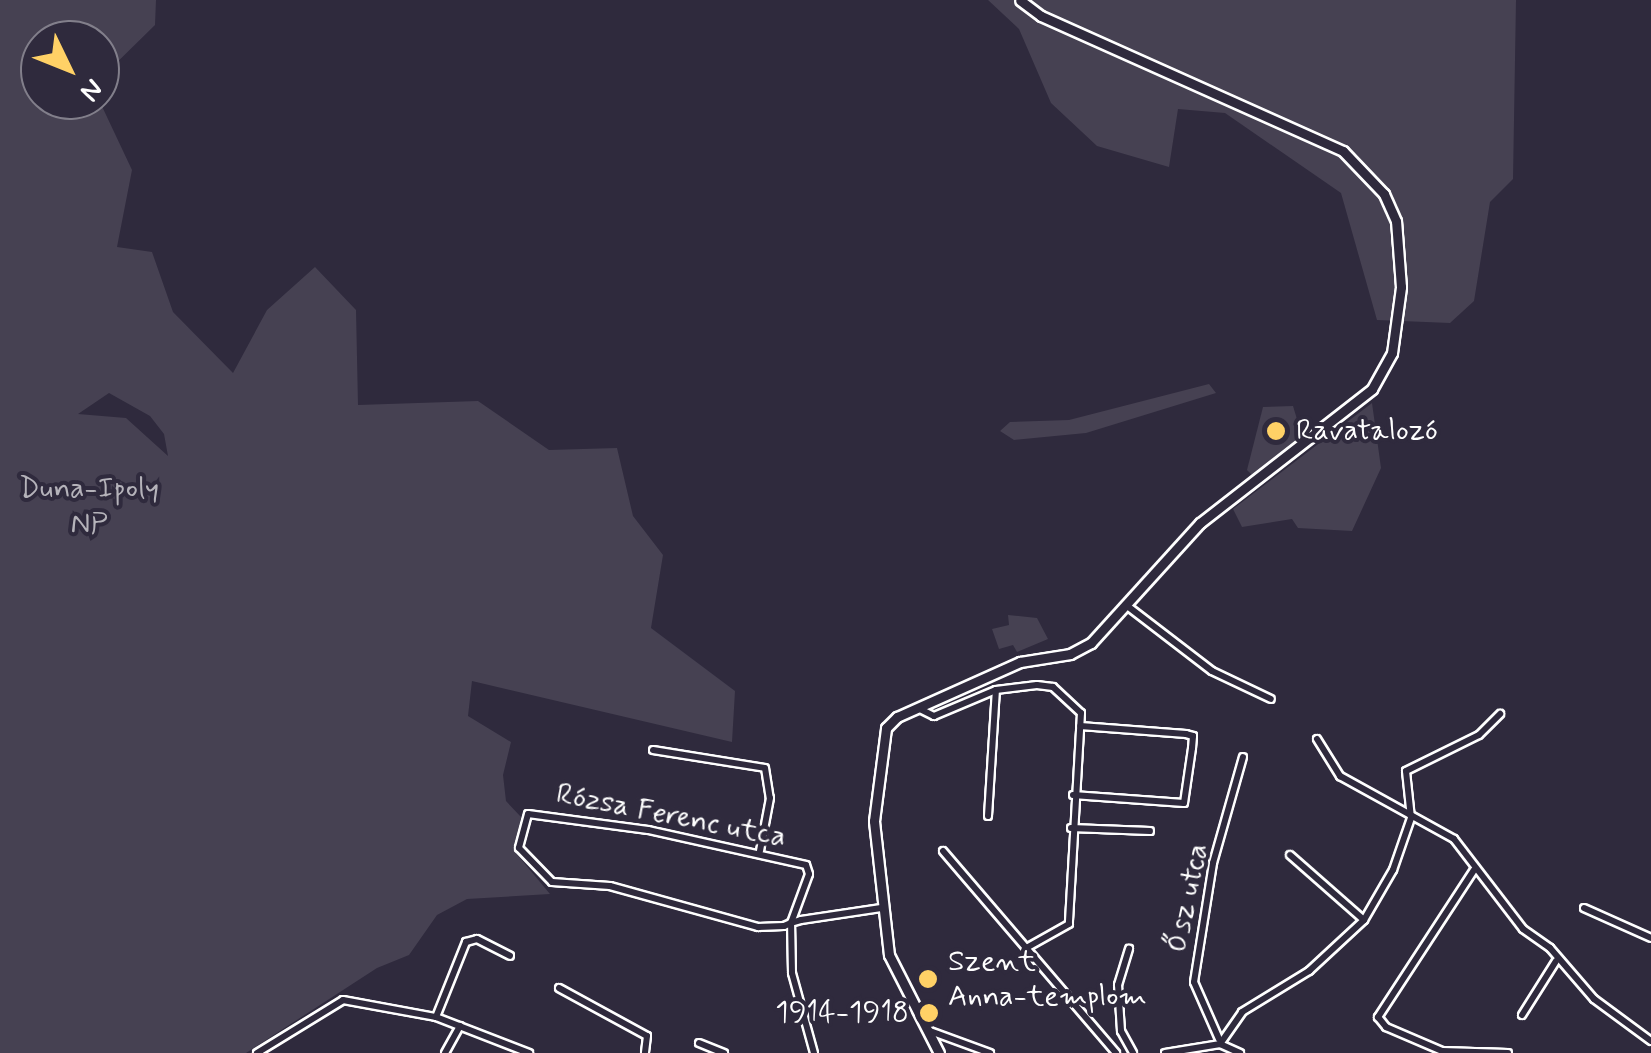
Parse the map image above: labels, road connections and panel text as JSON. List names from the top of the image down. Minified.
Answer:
{"streets":{"street":["Rózsa Ferenc utca","Ősz utca"]},"parks":["Duna-Ipoly NP"],"places":["Ravatalozó","Szent Anna-templom","1914-1918"],"north":"bottom right"}
